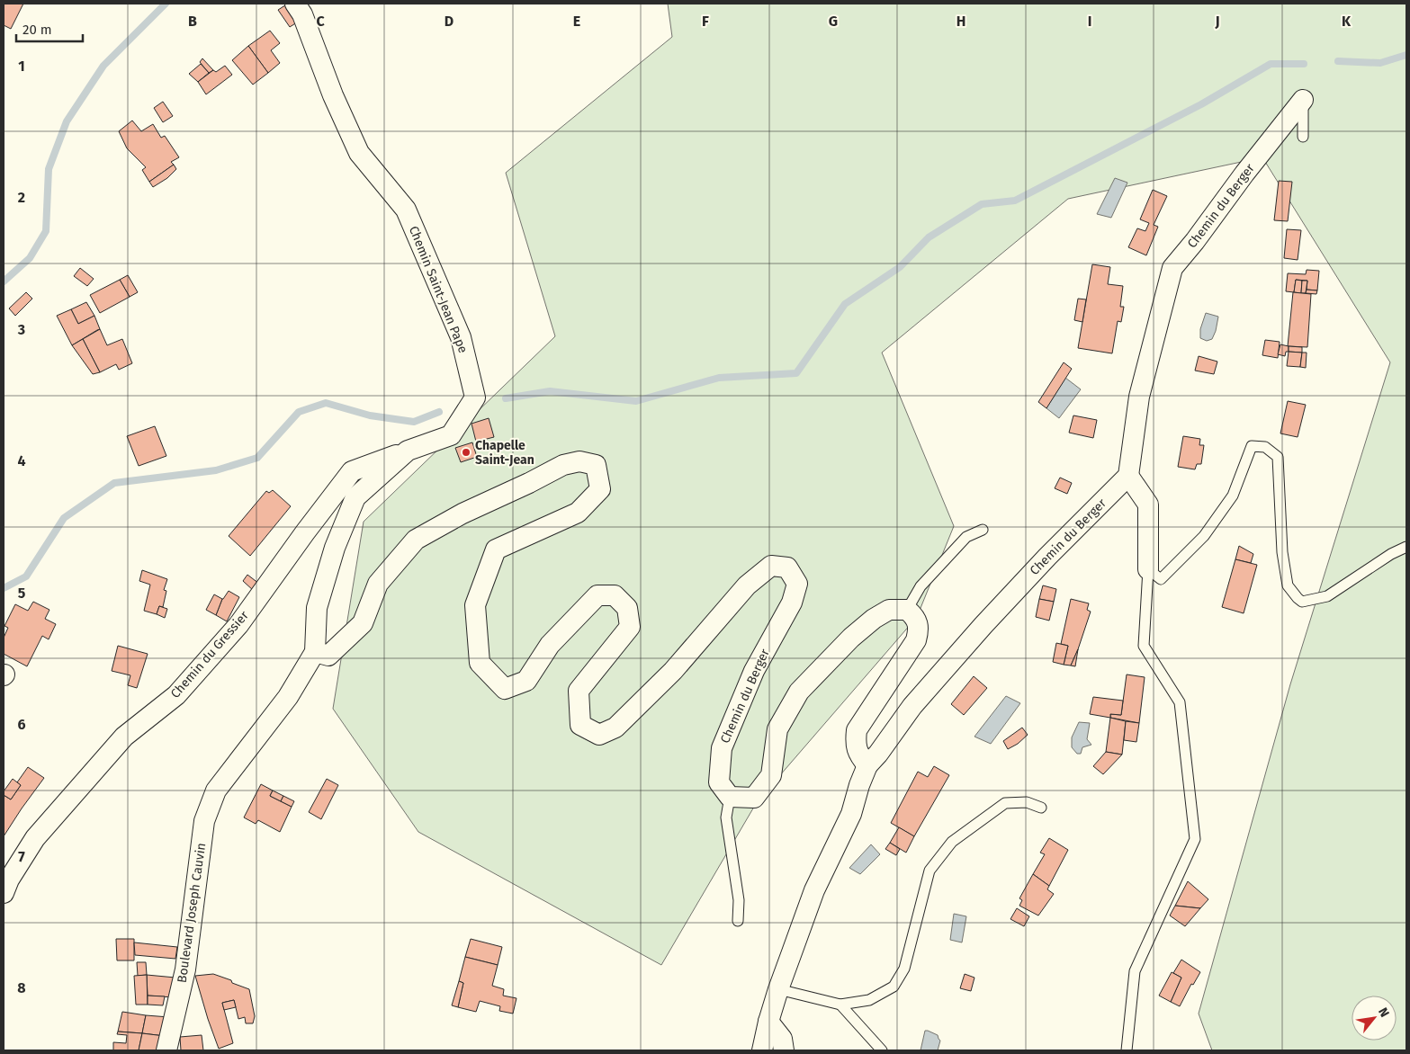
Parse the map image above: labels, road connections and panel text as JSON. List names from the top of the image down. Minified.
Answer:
{"streets":{"street":["Chemin du Berger","Chemin Saint-Jean Pape","Chemin du Gressier","Boulevard Joseph Cauvin"]},"crossings":[["Chemin du Berger","Chemin Saint-Jean Pape"],["Chemin Saint-Jean Pape","Chemin du Gressier"],["Chemin Saint-Jean Pape","Boulevard Joseph Cauvin"]],"places":["Chapelle Saint-Jean"],"scale_bar":"20 m","north":"top right","grid":{"columns":["B","C","D","E","F","G","H","I","J","K"],"rows":["1","2","3","4","5","6","7","8"]}}
